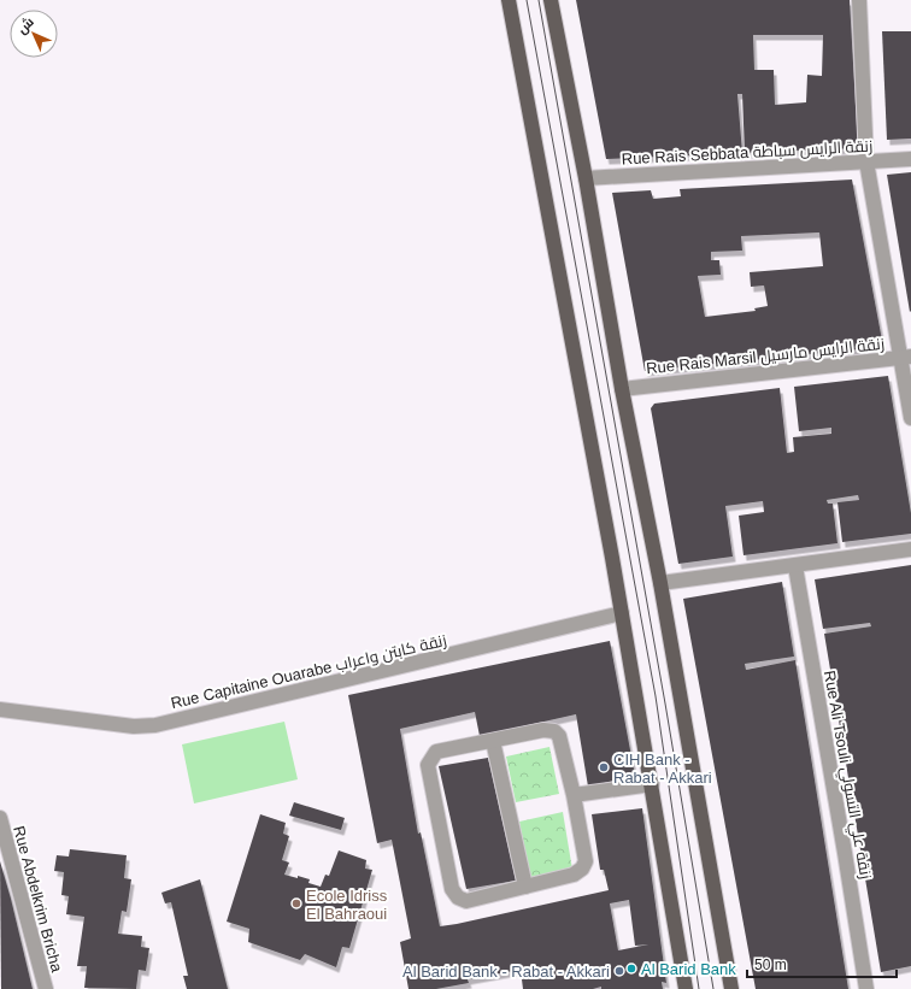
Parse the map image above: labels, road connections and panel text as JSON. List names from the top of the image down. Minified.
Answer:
{"streets":{"street":["Rue Rais Sebbata زنقة الرايس سباطة","Rue Rais Marsil زنقة الرايس مارسيل","Rue Capitaine Ouarabe زنقة كابتن واعراب","Rue Ali Tsouli زنقة علي التسولي","Rue Abdelkrim Bricha"]},"places":["CIH Bank - Rabat - Akkari","Ecole Idriss El Bahraoui","Al Barid Bank","Al Barid Bank - Rabat - Akkari"],"scale_bar":"50 m","north":"top left"}
